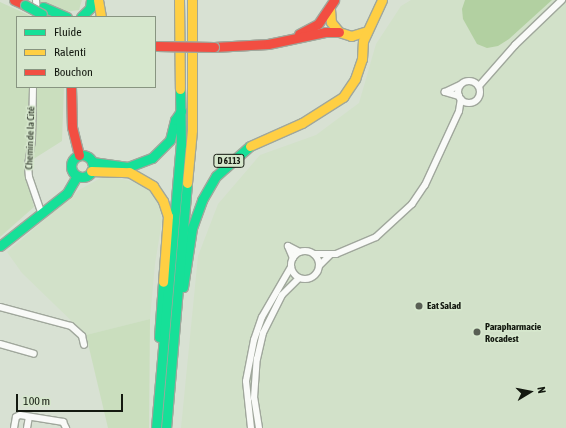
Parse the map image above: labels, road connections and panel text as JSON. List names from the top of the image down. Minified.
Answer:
{"streets":{"main road":["D 6113"],"street":["Chemin de la Cité"]},"places":["Eat Salad","Parapharmacie Rocadest"],"legend":["Fluide","Ralenti","Bouchon"],"scale_bar":"100 m","north":"right"}
